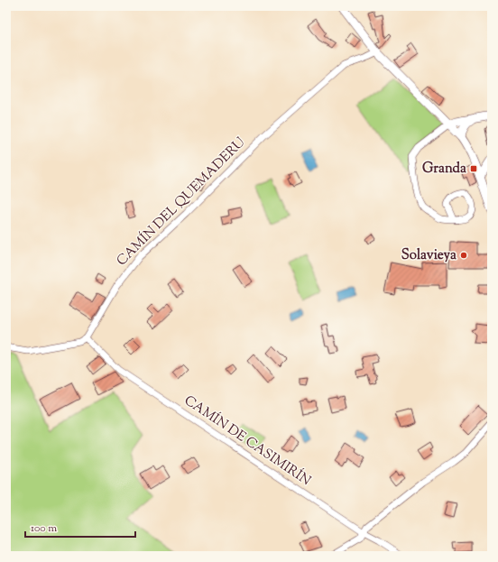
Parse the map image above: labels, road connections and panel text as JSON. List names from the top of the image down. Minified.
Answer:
{"streets":{"street":["CAMÍN DEL QUEMADERU","CAMÍN DE CASIMIRÍN"]},"crossings":[["CAMÍN DEL QUEMADERU","CAMÍN DE CASIMIRÍN"]],"places":{"transit":["Granda"],"other":["Solavieya"]},"scale_bar":"100 m"}
